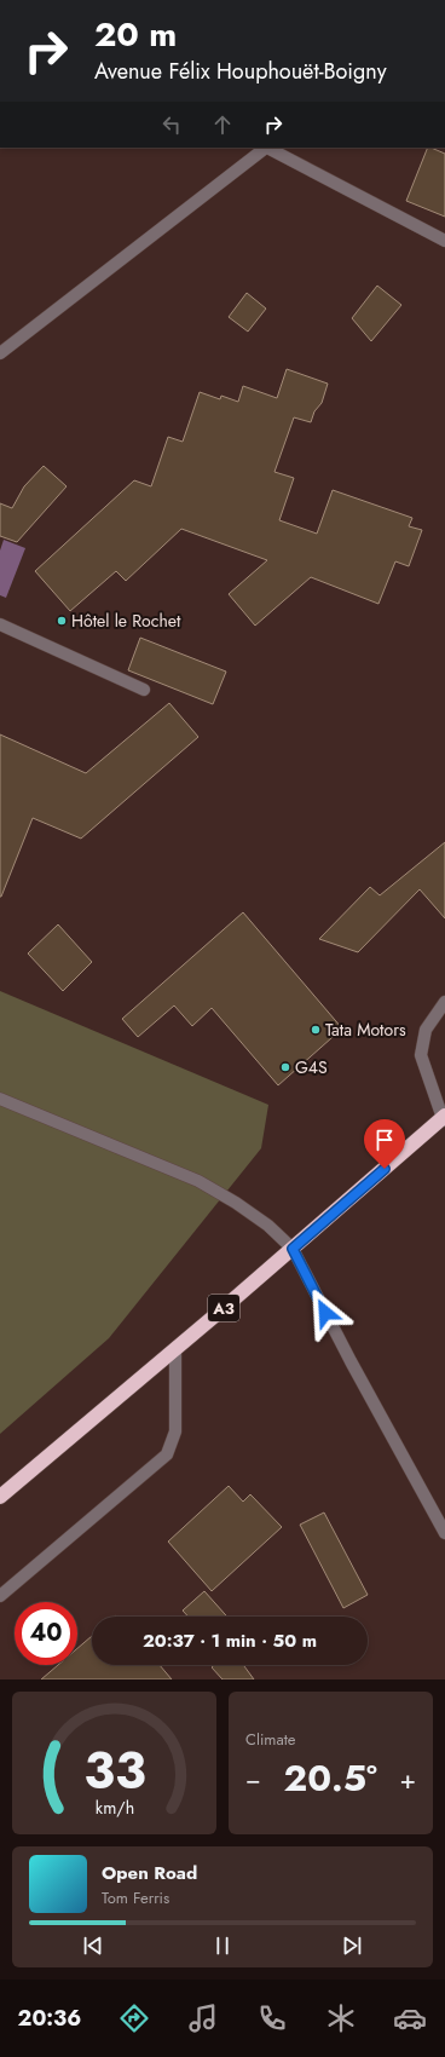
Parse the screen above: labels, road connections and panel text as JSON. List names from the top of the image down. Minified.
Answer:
{"streets":{"highway":["A3"]},"places":["Hôtel le Rochet","Tata Motors","G4S"],"page":{"turn":["20 m","Avenue Félix Houphouët-Boigny"],"limit":"40","trip":"20:37 · 1 min · 50 m","tile":"Climate","heat":["−","20.5°","+"],"song":["Open Road","Tom Ferris"],"tabs":"20:36","gauge":["33","km/h"]}}
